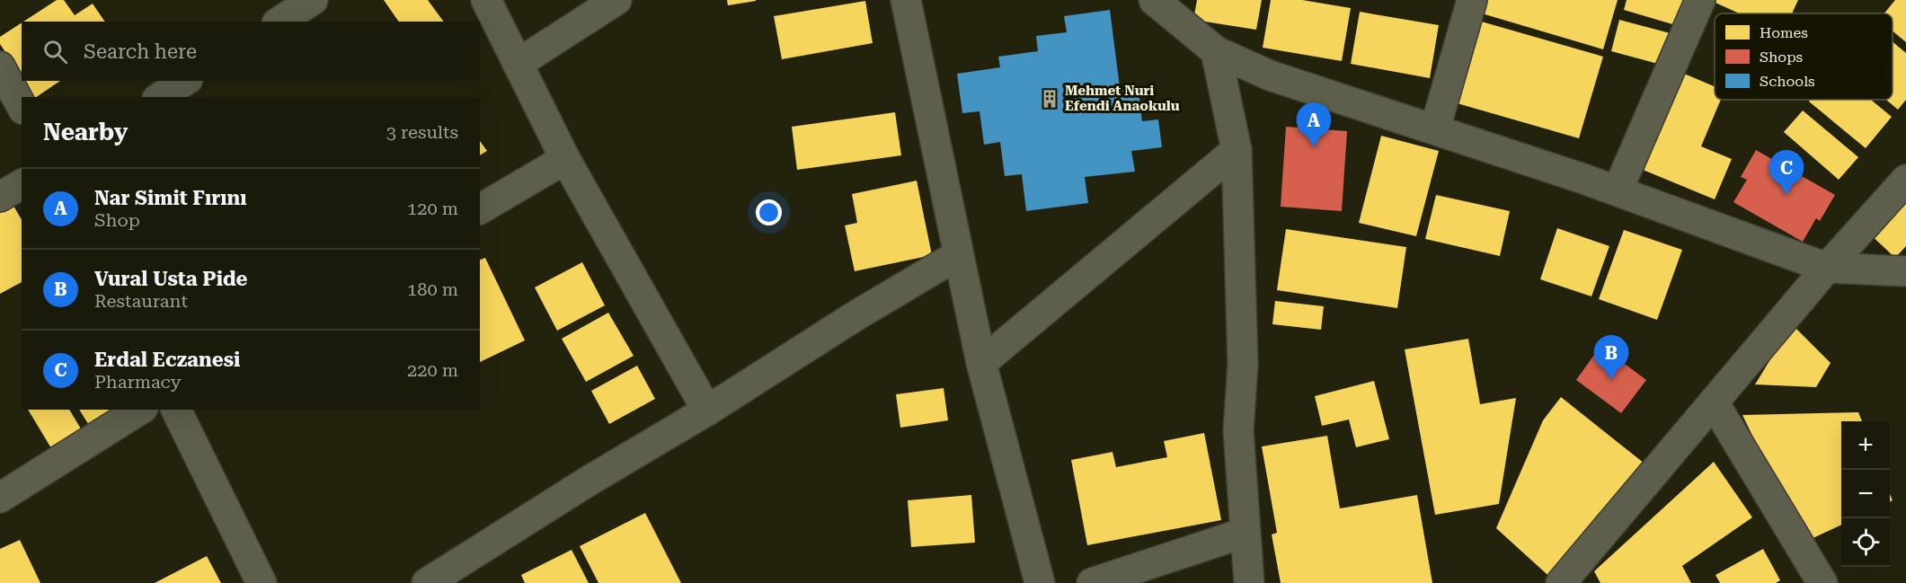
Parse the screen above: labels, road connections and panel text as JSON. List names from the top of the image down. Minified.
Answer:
{"places":{"building":["Mehmet Nuri Efendi Anaokulu"]},"legend":["Homes","Shops","Schools"],"page":{"search":"Search here","heading":["Nearby","3 results"],"pins":["A","C","B"],"list":[{"mark":"A","name":"Nar Simit Fırını","note":"Shop","value":"120 m"},{"mark":"B","name":"Vural Usta Pide","note":"Restaurant","value":"180 m"},{"mark":"C","name":"Erdal Eczanesi","note":"Pharmacy","value":"220 m"}],"map_buttons":["+","−"]}}
